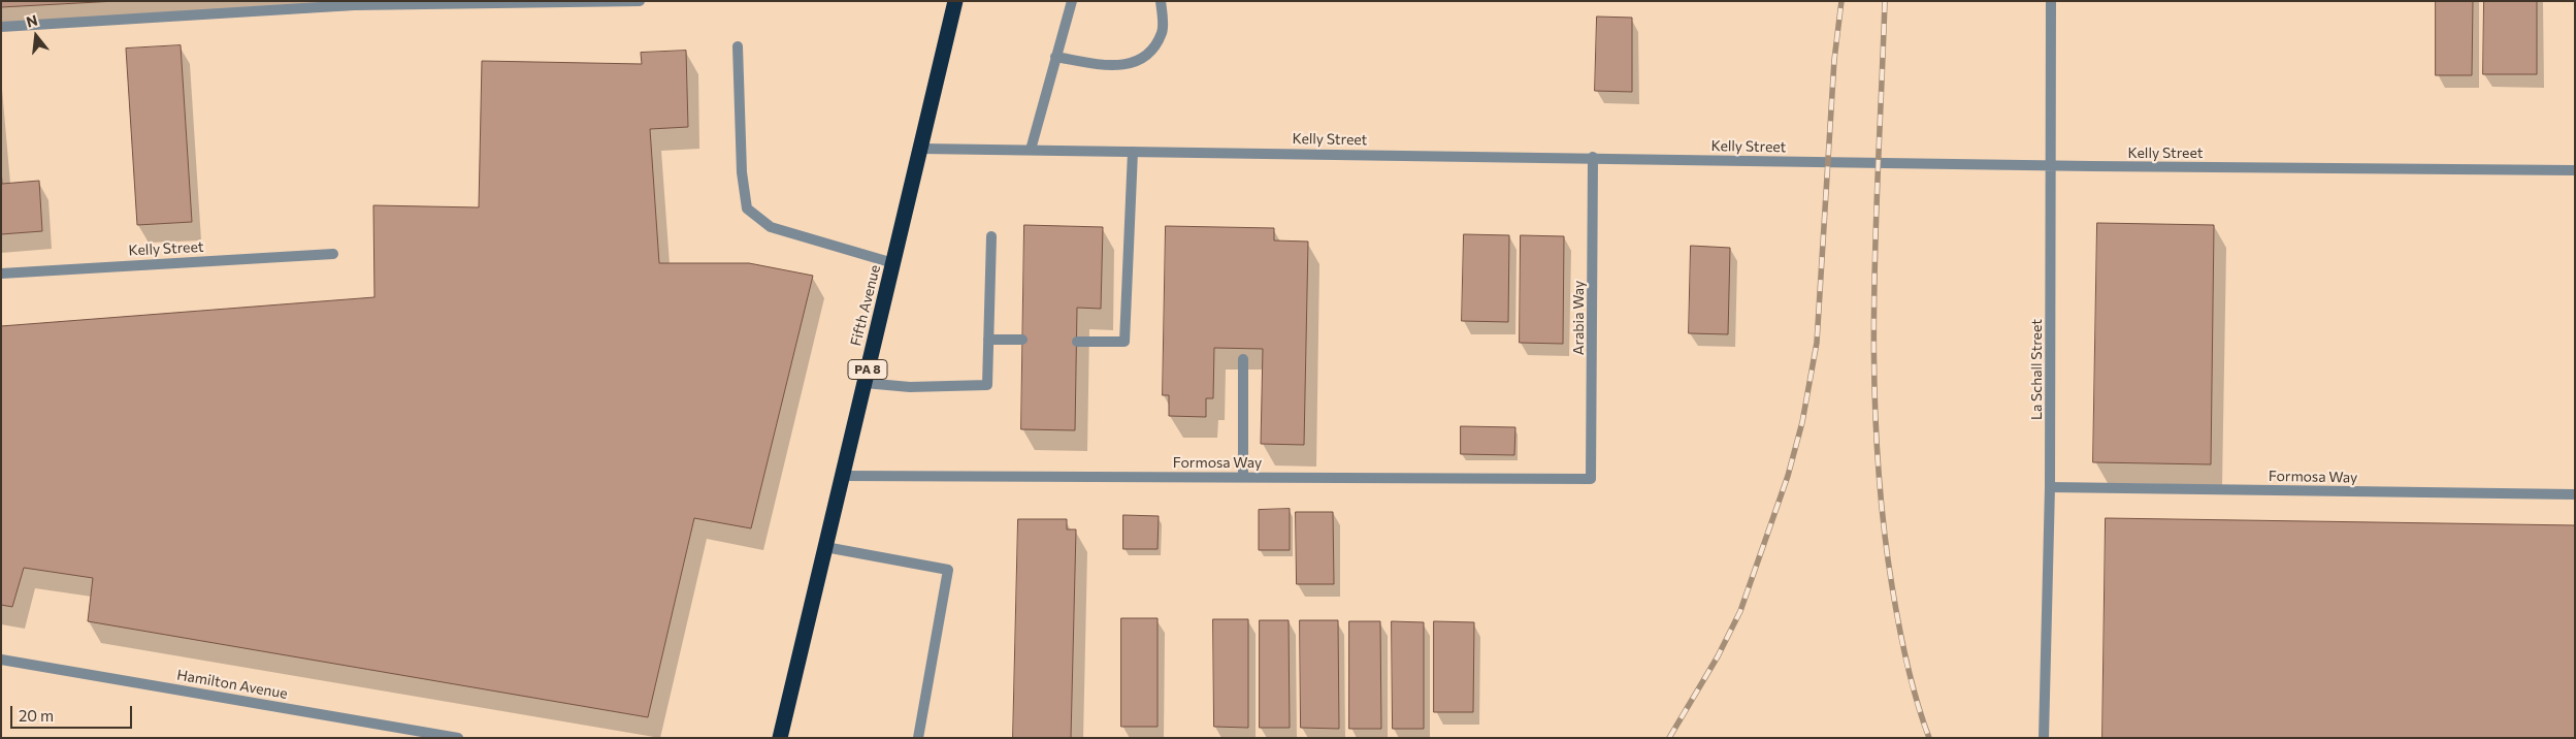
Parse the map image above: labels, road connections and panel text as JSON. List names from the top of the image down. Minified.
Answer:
{"streets":{"highway":["Fifth Avenue","PA 8"],"street":["Kelly Street","Arabia Way","La Schall Street","Formosa Way","Hamilton Avenue"]},"crossings":[["Kelly Street","Fifth Avenue"],["Kelly Street","Arabia Way"],["Kelly Street","La Schall Street"],["Fifth Avenue","Formosa Way"],["Arabia Way","Formosa Way"],["La Schall Street","Formosa Way"]],"scale_bar":"20 m","north":"top"}
